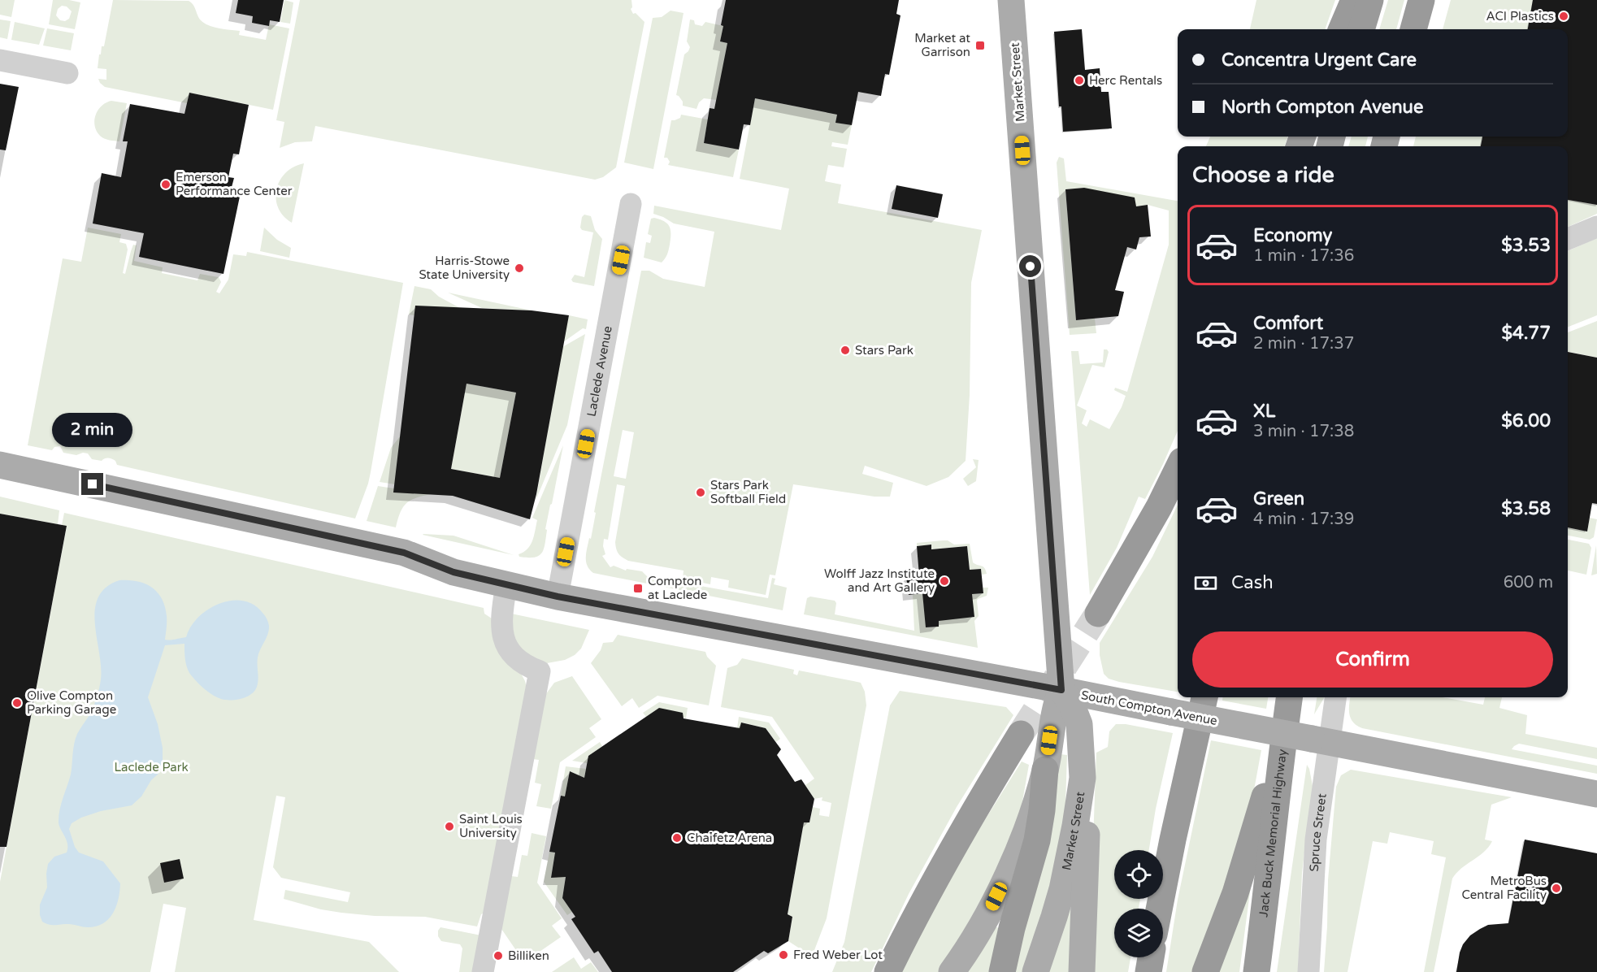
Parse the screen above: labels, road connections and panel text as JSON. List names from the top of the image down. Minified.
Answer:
{"streets":{"highway":["Jack Buck Memorial Highway"],"main road":["Market Street","South Compton Avenue"],"street":["Laclede Avenue","Spruce Street"]},"crossings":[["Market Street","South Compton Avenue"],["Laclede Avenue","South Compton Avenue"],["South Compton Avenue","Spruce Street"]],"parks":["Laclede Park"],"places":{"other":["ACI Plastics","Herc Rentals","Emerson Performance Center","Harris-Stowe State University","Stars Park","Stars Park Softball Field","Wolff Jazz Institute and Art Gallery","Olive Compton Parking Garage","Saint Louis University","Chaifetz Arena","MetroBus Central Facility","Fred Weber Lot","Billiken"],"transit":["Market at Garrison","Compton at Laclede"]},"page":{"banner":["Concentra Urgent Care","North Compton Avenue"],"heading":"Choose a ride","list":[{"name":"Economy","note":"1 min · 17:36","value":"$3.53"},{"name":"Comfort","note":"2 min · 17:37","value":"$4.77"},{"name":"XL","note":"3 min · 17:38","value":"$6.00"},{"name":"Green","note":"4 min · 17:39","value":"$3.58"}],"bubble":"2 min","pay":["Cash","600 m"],"buttons":"Confirm"}}
